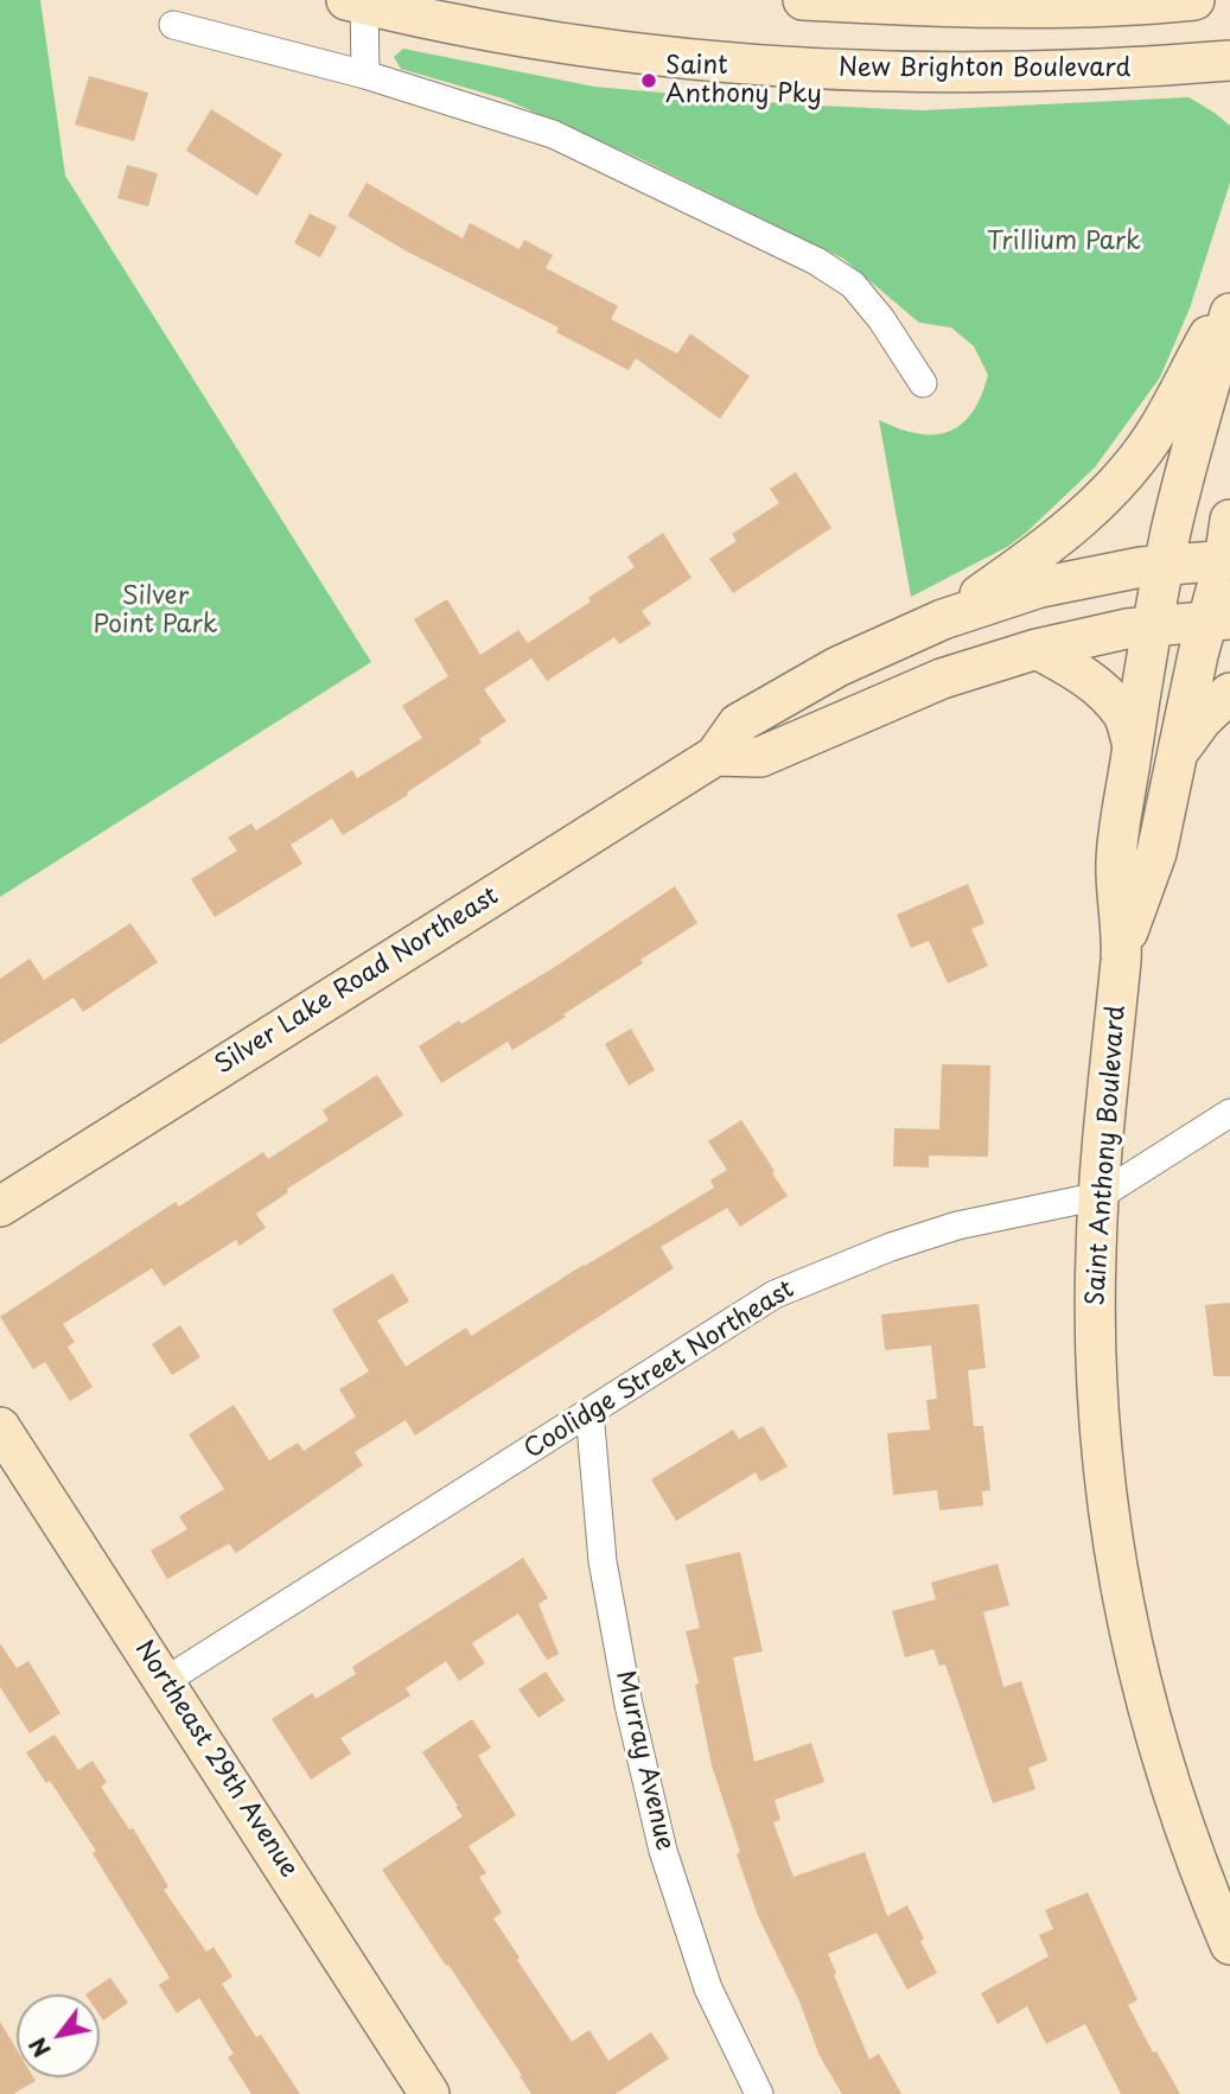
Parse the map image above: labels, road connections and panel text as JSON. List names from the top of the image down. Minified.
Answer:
{"streets":{"main road":["New Brighton Boulevard","Silver Lake Road Northeast","Saint Anthony Boulevard","Northeast 29th Avenue"],"street":["Coolidge Street Northeast","Murray Avenue"]},"crossings":[["Silver Lake Road Northeast","Saint Anthony Boulevard"],["Saint Anthony Boulevard","Coolidge Street Northeast"],["Coolidge Street Northeast","Northeast 29th Avenue"],["Coolidge Street Northeast","Murray Avenue"]],"parks":["Trillium Park","Silver Point Park"],"places":["Saint Anthony Pky"],"north":"bottom left"}
